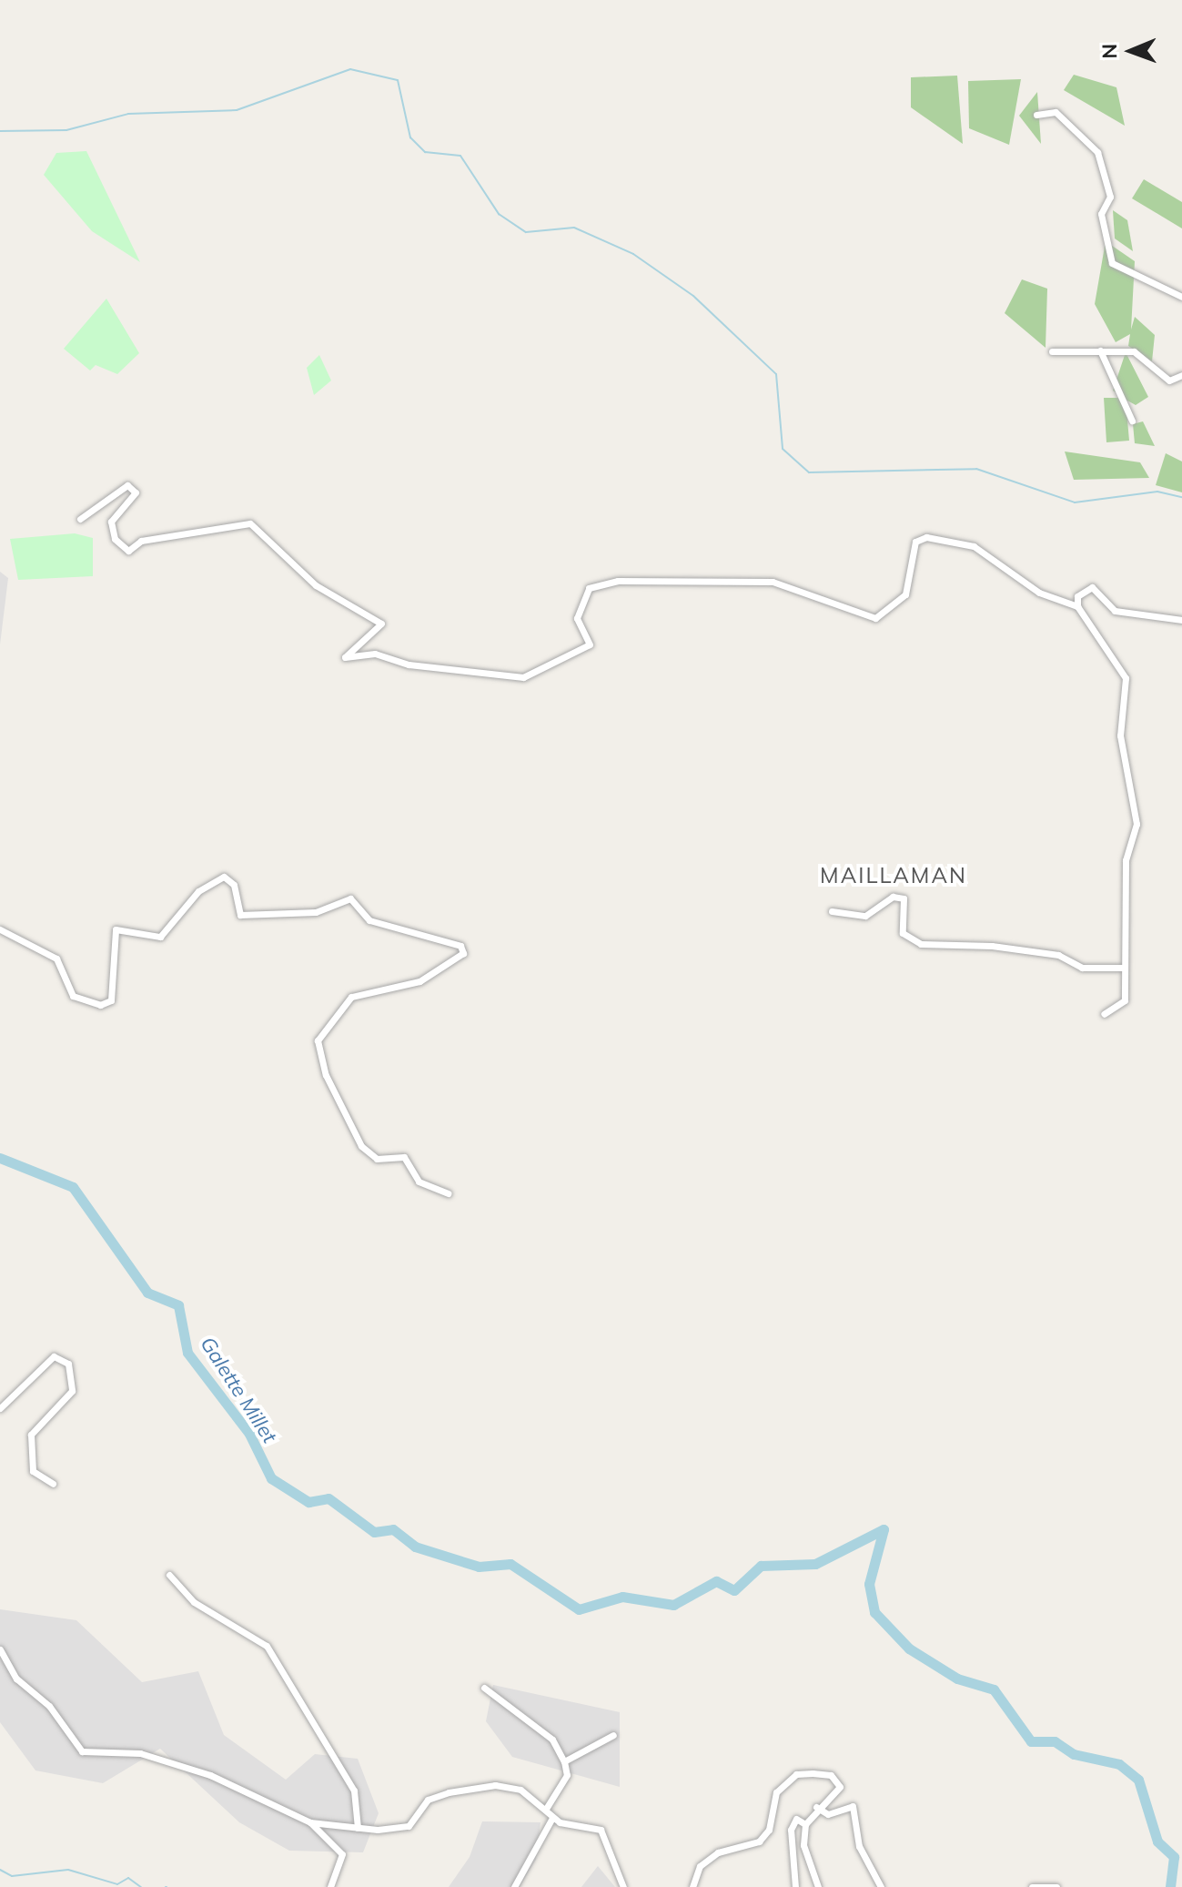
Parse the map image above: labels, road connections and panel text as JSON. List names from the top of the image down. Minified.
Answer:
{"districts":["MAILLAMAN"],"water":["Galette Millet"],"north":"left"}
